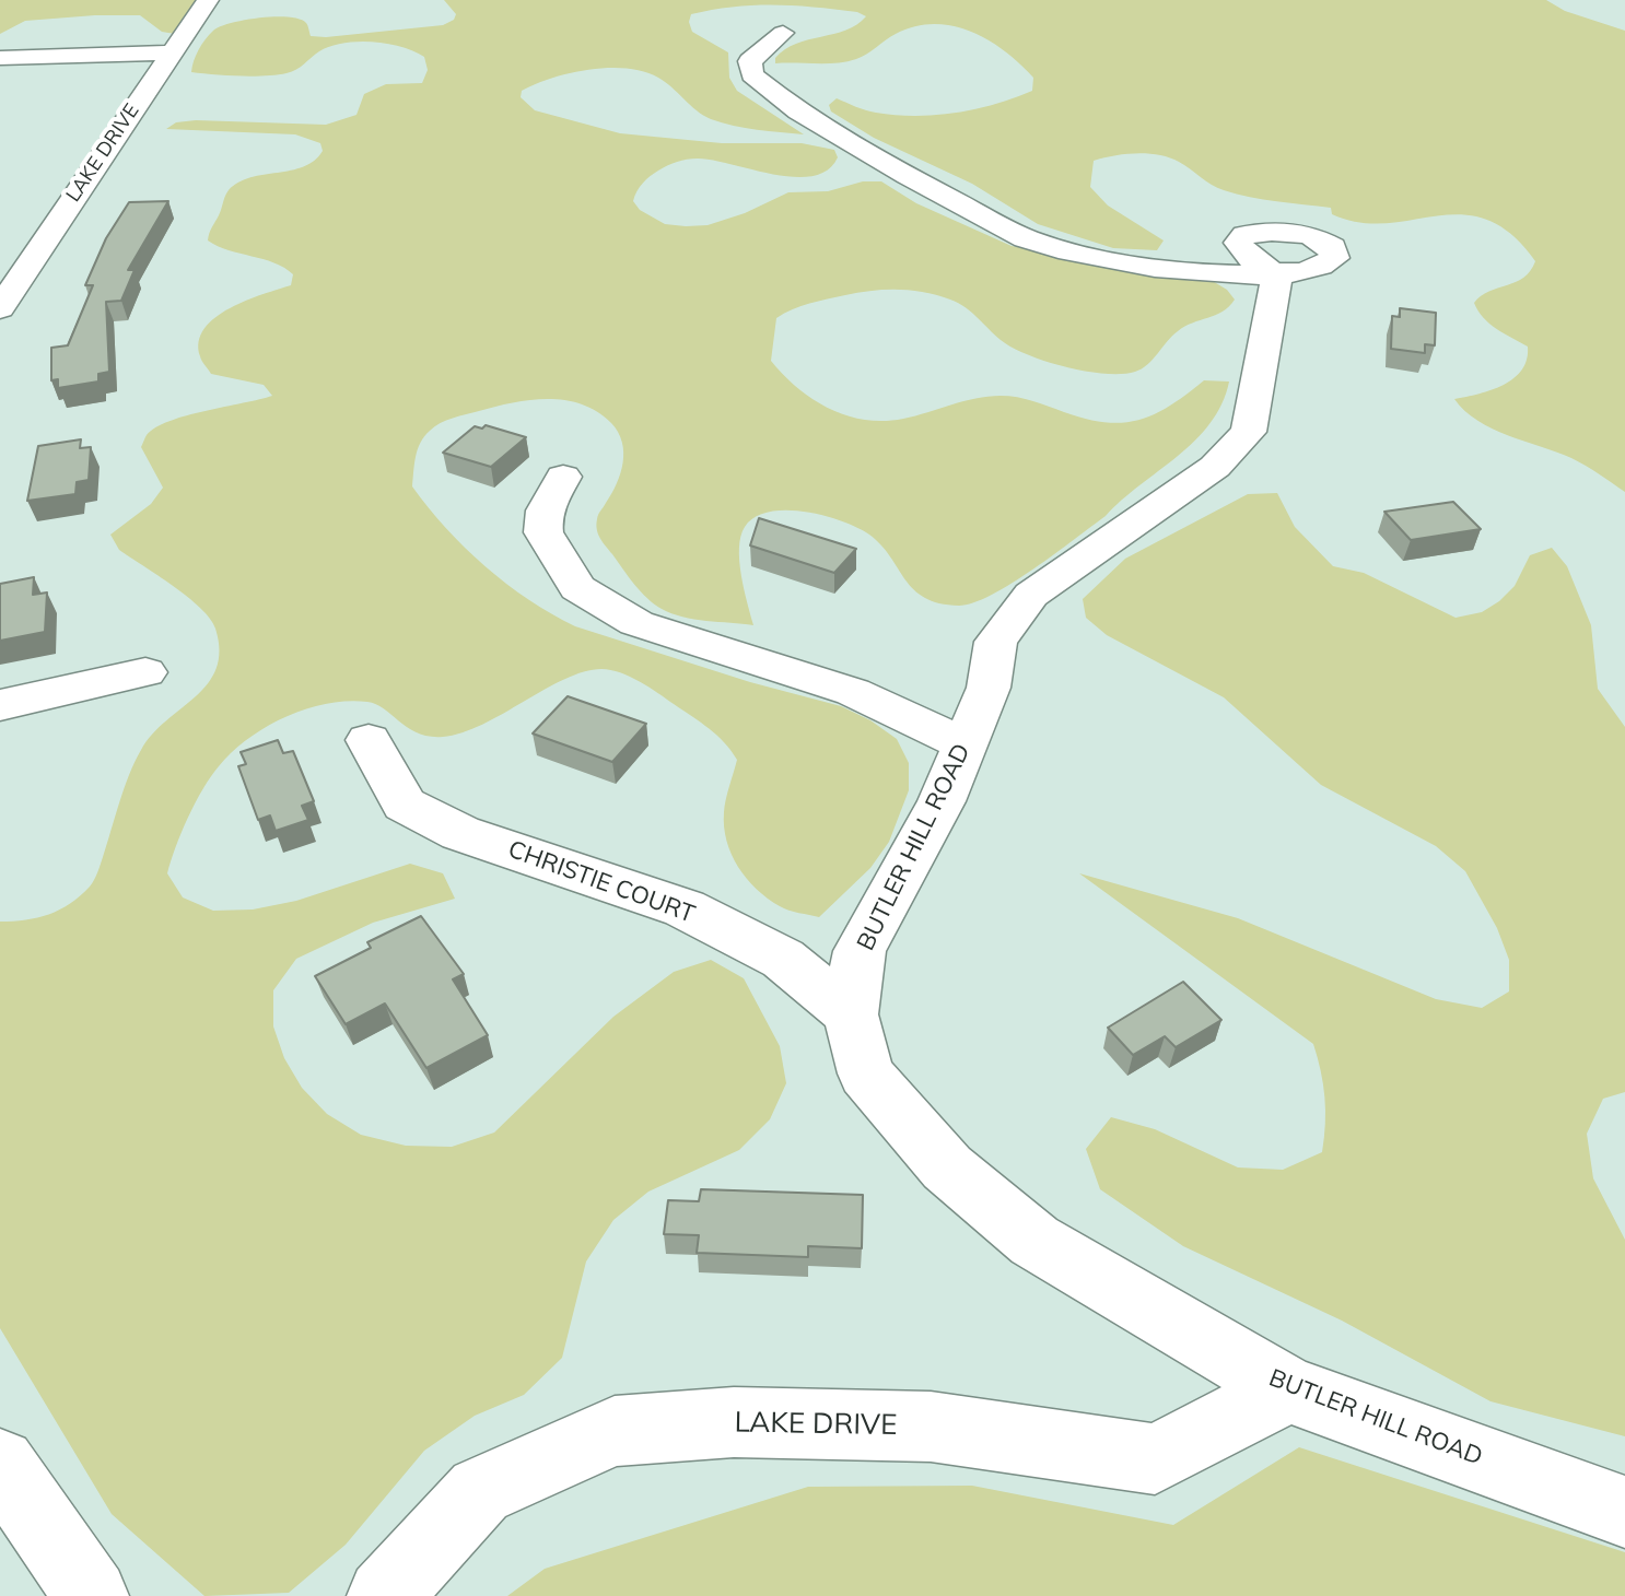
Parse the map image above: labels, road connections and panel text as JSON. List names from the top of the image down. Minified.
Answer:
{"streets":{"street":["LAKE DRIVE","BUTLER HILL ROAD","CHRISTIE COURT"]},"crossings":[["LAKE DRIVE","BUTLER HILL ROAD"],["BUTLER HILL ROAD","CHRISTIE COURT"]]}
